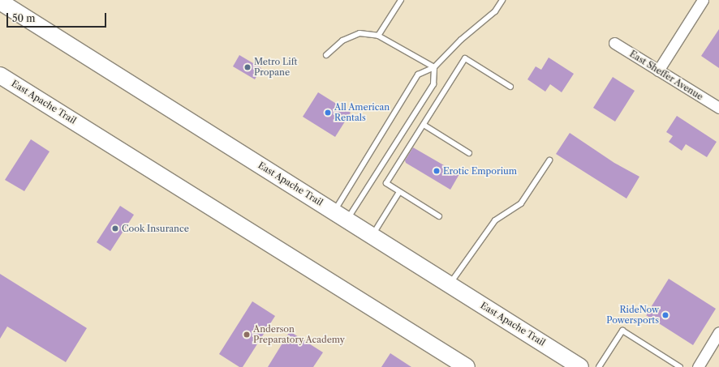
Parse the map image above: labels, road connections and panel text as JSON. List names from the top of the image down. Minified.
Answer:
{"streets":{"main road":["East Apache Trail"],"street":["East Sheffer Avenue"]},"places":["Metro Lift Propane","All American Rentals","Erotic Emporium","Cook Insurance","RideNow Powersports","Anderson Preparatory Academy"],"scale_bar":"50 m"}
